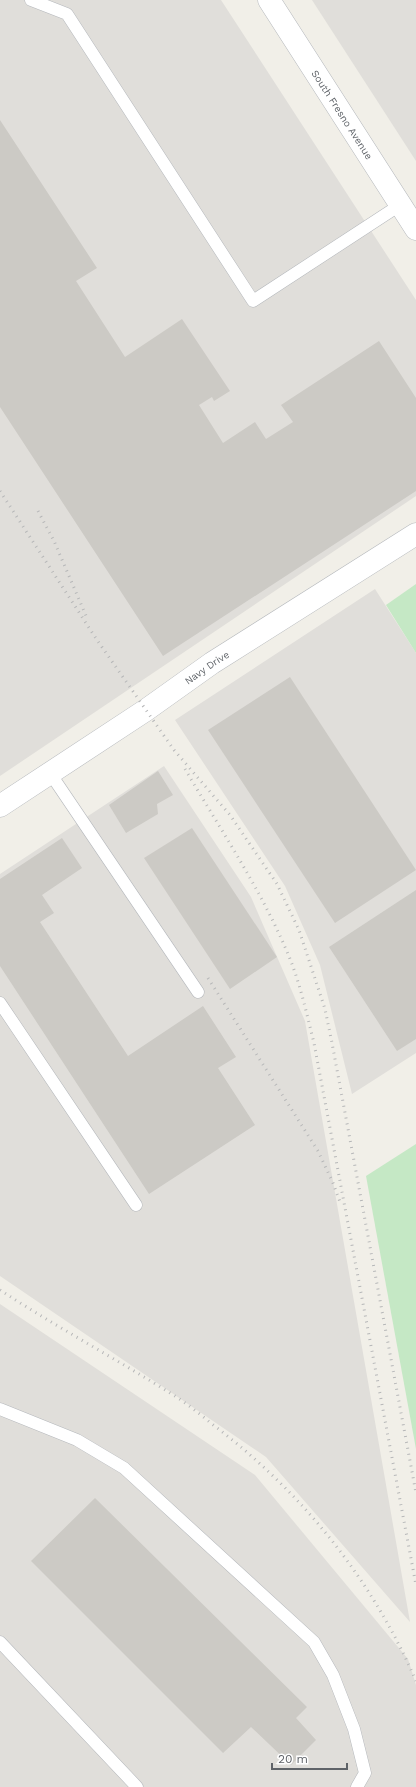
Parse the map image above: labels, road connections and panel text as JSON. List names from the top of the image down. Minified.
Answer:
{"streets":{"street":["South Fresno Avenue","Navy Drive"]},"scale_bar":"20 m"}
